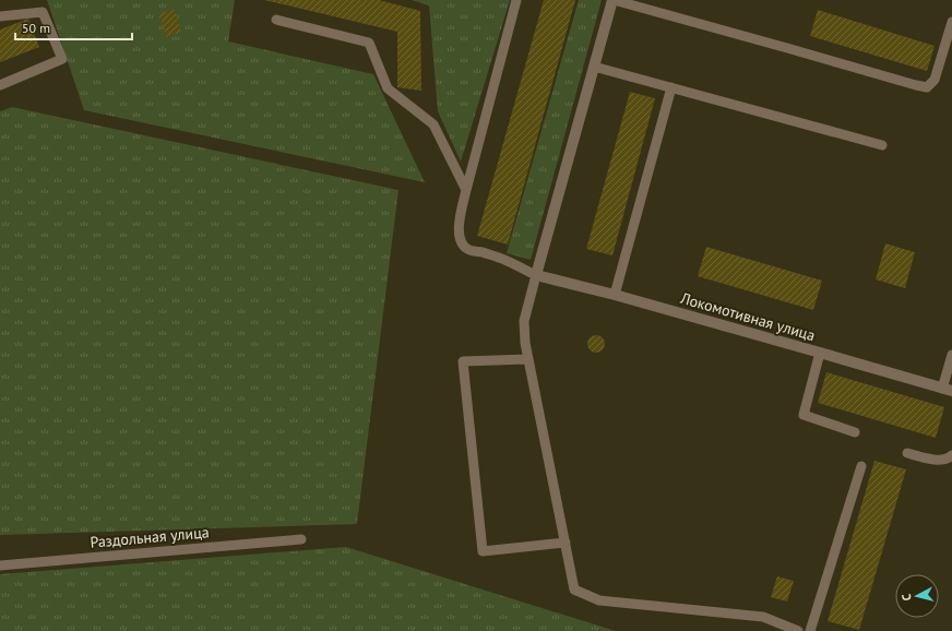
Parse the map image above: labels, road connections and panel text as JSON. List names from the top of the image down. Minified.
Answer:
{"streets":{"street":["Локомотивная улица"],"lane":["Раздольная улица"]},"scale_bar":"50 m","north":"left"}
